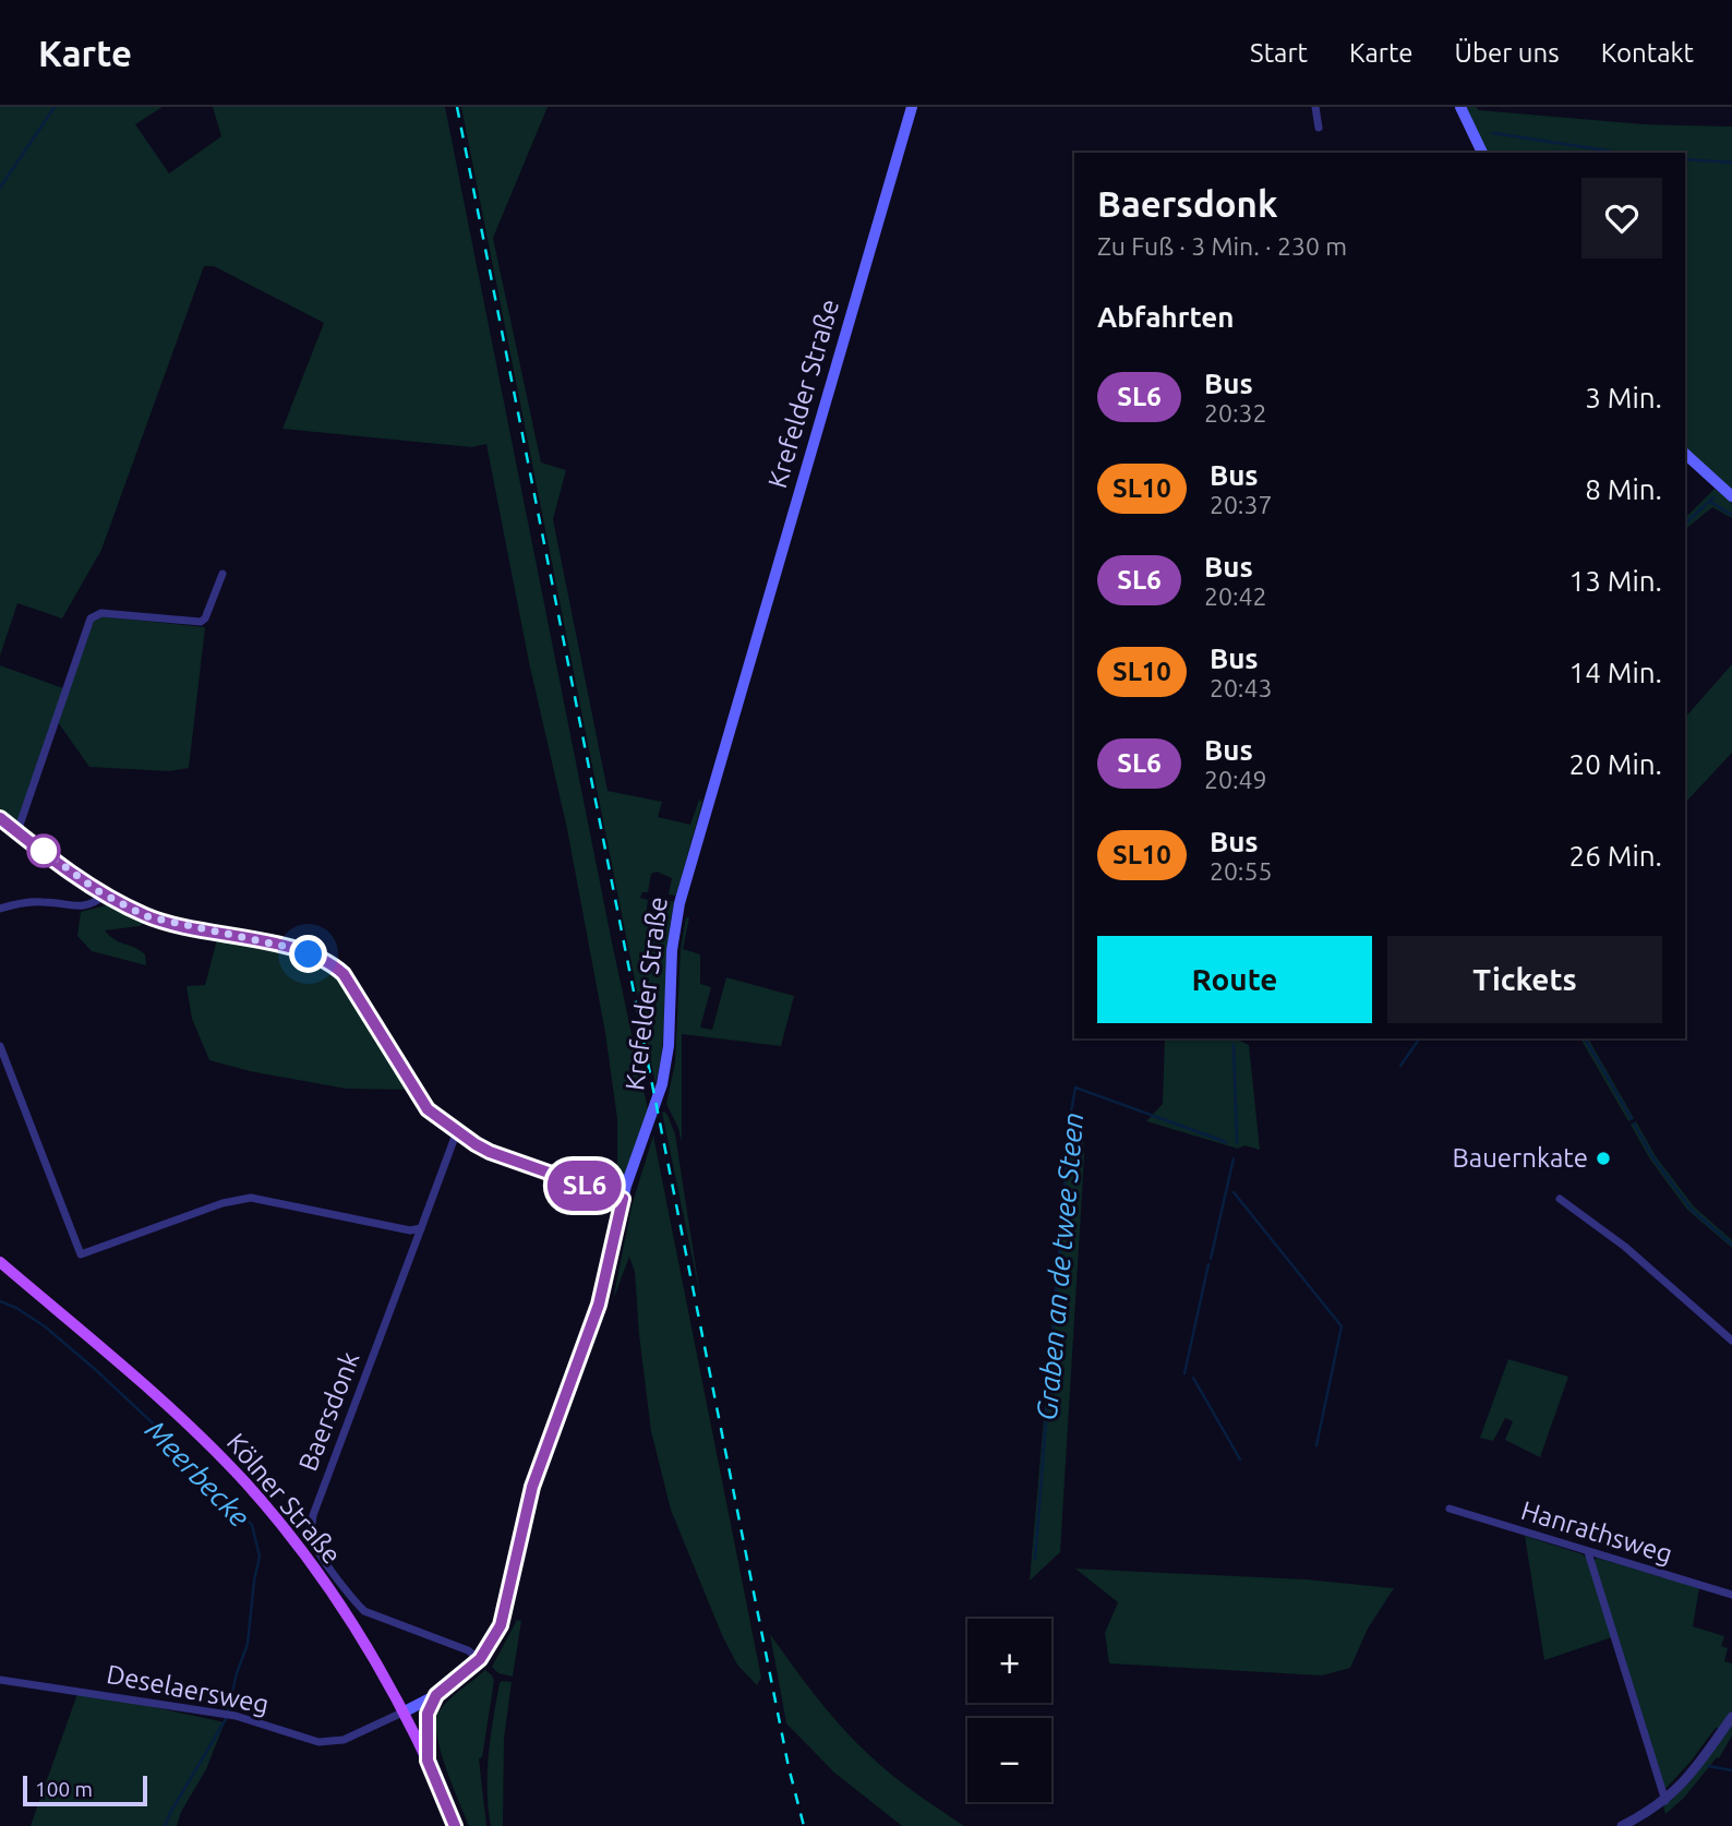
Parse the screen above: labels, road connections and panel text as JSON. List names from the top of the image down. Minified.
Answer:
{"streets":{"main road":["Krefelder Straße","Kölner Straße"],"street":["Baersdonk","Hanrathsweg","Deselaersweg"]},"crossings":[["Krefelder Straße","Baersdonk"],["Krefelder Straße","Kölner Straße"],["Krefelder Straße","Deselaersweg"],["Kölner Straße","Deselaersweg"]],"water":["Graben an de twee Steen","Meerbecke"],"places":["Bauernkate"],"lines":["bus line SL6"],"scale_bar":"100 m","page":{"header":"Karte","nav":["Start","Karte","Über uns","Kontakt"],"on_map":"SL6","heading":[["Baersdonk","Zu Fuß · 3 Min. · 230 m"],"Abfahrten"],"list":[{"mark":"SL6","name":"Bus","note":"20:32","value":"3 Min."},{"mark":"SL10","name":"Bus","note":"20:37","value":"8 Min."},{"mark":"SL6","name":"Bus","note":"20:42","value":"13 Min."},{"mark":"SL10","name":"Bus","note":"20:43","value":"14 Min."},{"mark":"SL6","name":"Bus","note":"20:49","value":"20 Min."},{"mark":"SL10","name":"Bus","note":"20:55","value":"26 Min."}],"buttons":["Route","Tickets"],"map_buttons":["+","−"],"scale":"100 m"}}
